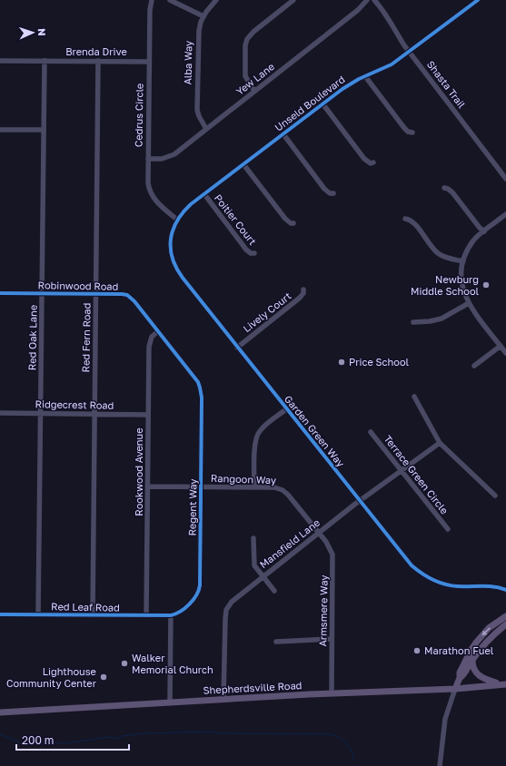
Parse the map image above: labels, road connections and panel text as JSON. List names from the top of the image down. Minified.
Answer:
{"streets":{"main road":["Shepherdsville Road"],"street":["Brenda Drive","Alba Way","Yew Lane","Shasta Trail","Unseld Boulevard","Cedrus Circle","Poitier Court","Robinwood Road","Lively Court","Red Oak Lane","Red Fern Road","Ridgecrest Road","Garden Green Way","Rookwood Avenue","Terrace Green Circle","Rangoon Way","Regent Way","Mansfield Lane","Red Leaf Road","Armsmere Way"]},"crossings":[["Brenda Drive","Cedrus Circle"],["Brenda Drive","Red Oak Lane"],["Brenda Drive","Red Fern Road"],["Alba Way","Yew Lane"],["Yew Lane","Cedrus Circle"],["Shasta Trail","Unseld Boulevard"],["Unseld Boulevard","Cedrus Circle"],["Unseld Boulevard","Poitier Court"],["Unseld Boulevard","Garden Green Way"],["Cedrus Circle","Garden Green Way"],["Robinwood Road","Red Oak Lane"],["Robinwood Road","Red Fern Road"],["Robinwood Road","Rookwood Avenue"],["Robinwood Road","Regent Way"],["Lively Court","Garden Green Way"],["Red Oak Lane","Ridgecrest Road"],["Red Oak Lane","Red Leaf Road"],["Red Fern Road","Ridgecrest Road"],["Red Fern Road","Red Leaf Road"],["Ridgecrest Road","Rookwood Avenue"],["Garden Green Way","Mansfield Lane"],["Rookwood Avenue","Rangoon Way"],["Rookwood Avenue","Red Leaf Road"],["Terrace Green Circle","Mansfield Lane"],["Rangoon Way","Regent Way"],["Rangoon Way","Mansfield Lane"],["Rangoon Way","Armsmere Way"],["Regent Way","Red Leaf Road"],["Mansfield Lane","Armsmere Way"],["Mansfield Lane","Shepherdsville Road"],["Armsmere Way","Shepherdsville Road"]],"places":["Newburg Middle School","Price School","Marathon Fuel","Walker Memorial Church","Lighthouse Community Center"],"scale_bar":"200 m","north":"right"}
